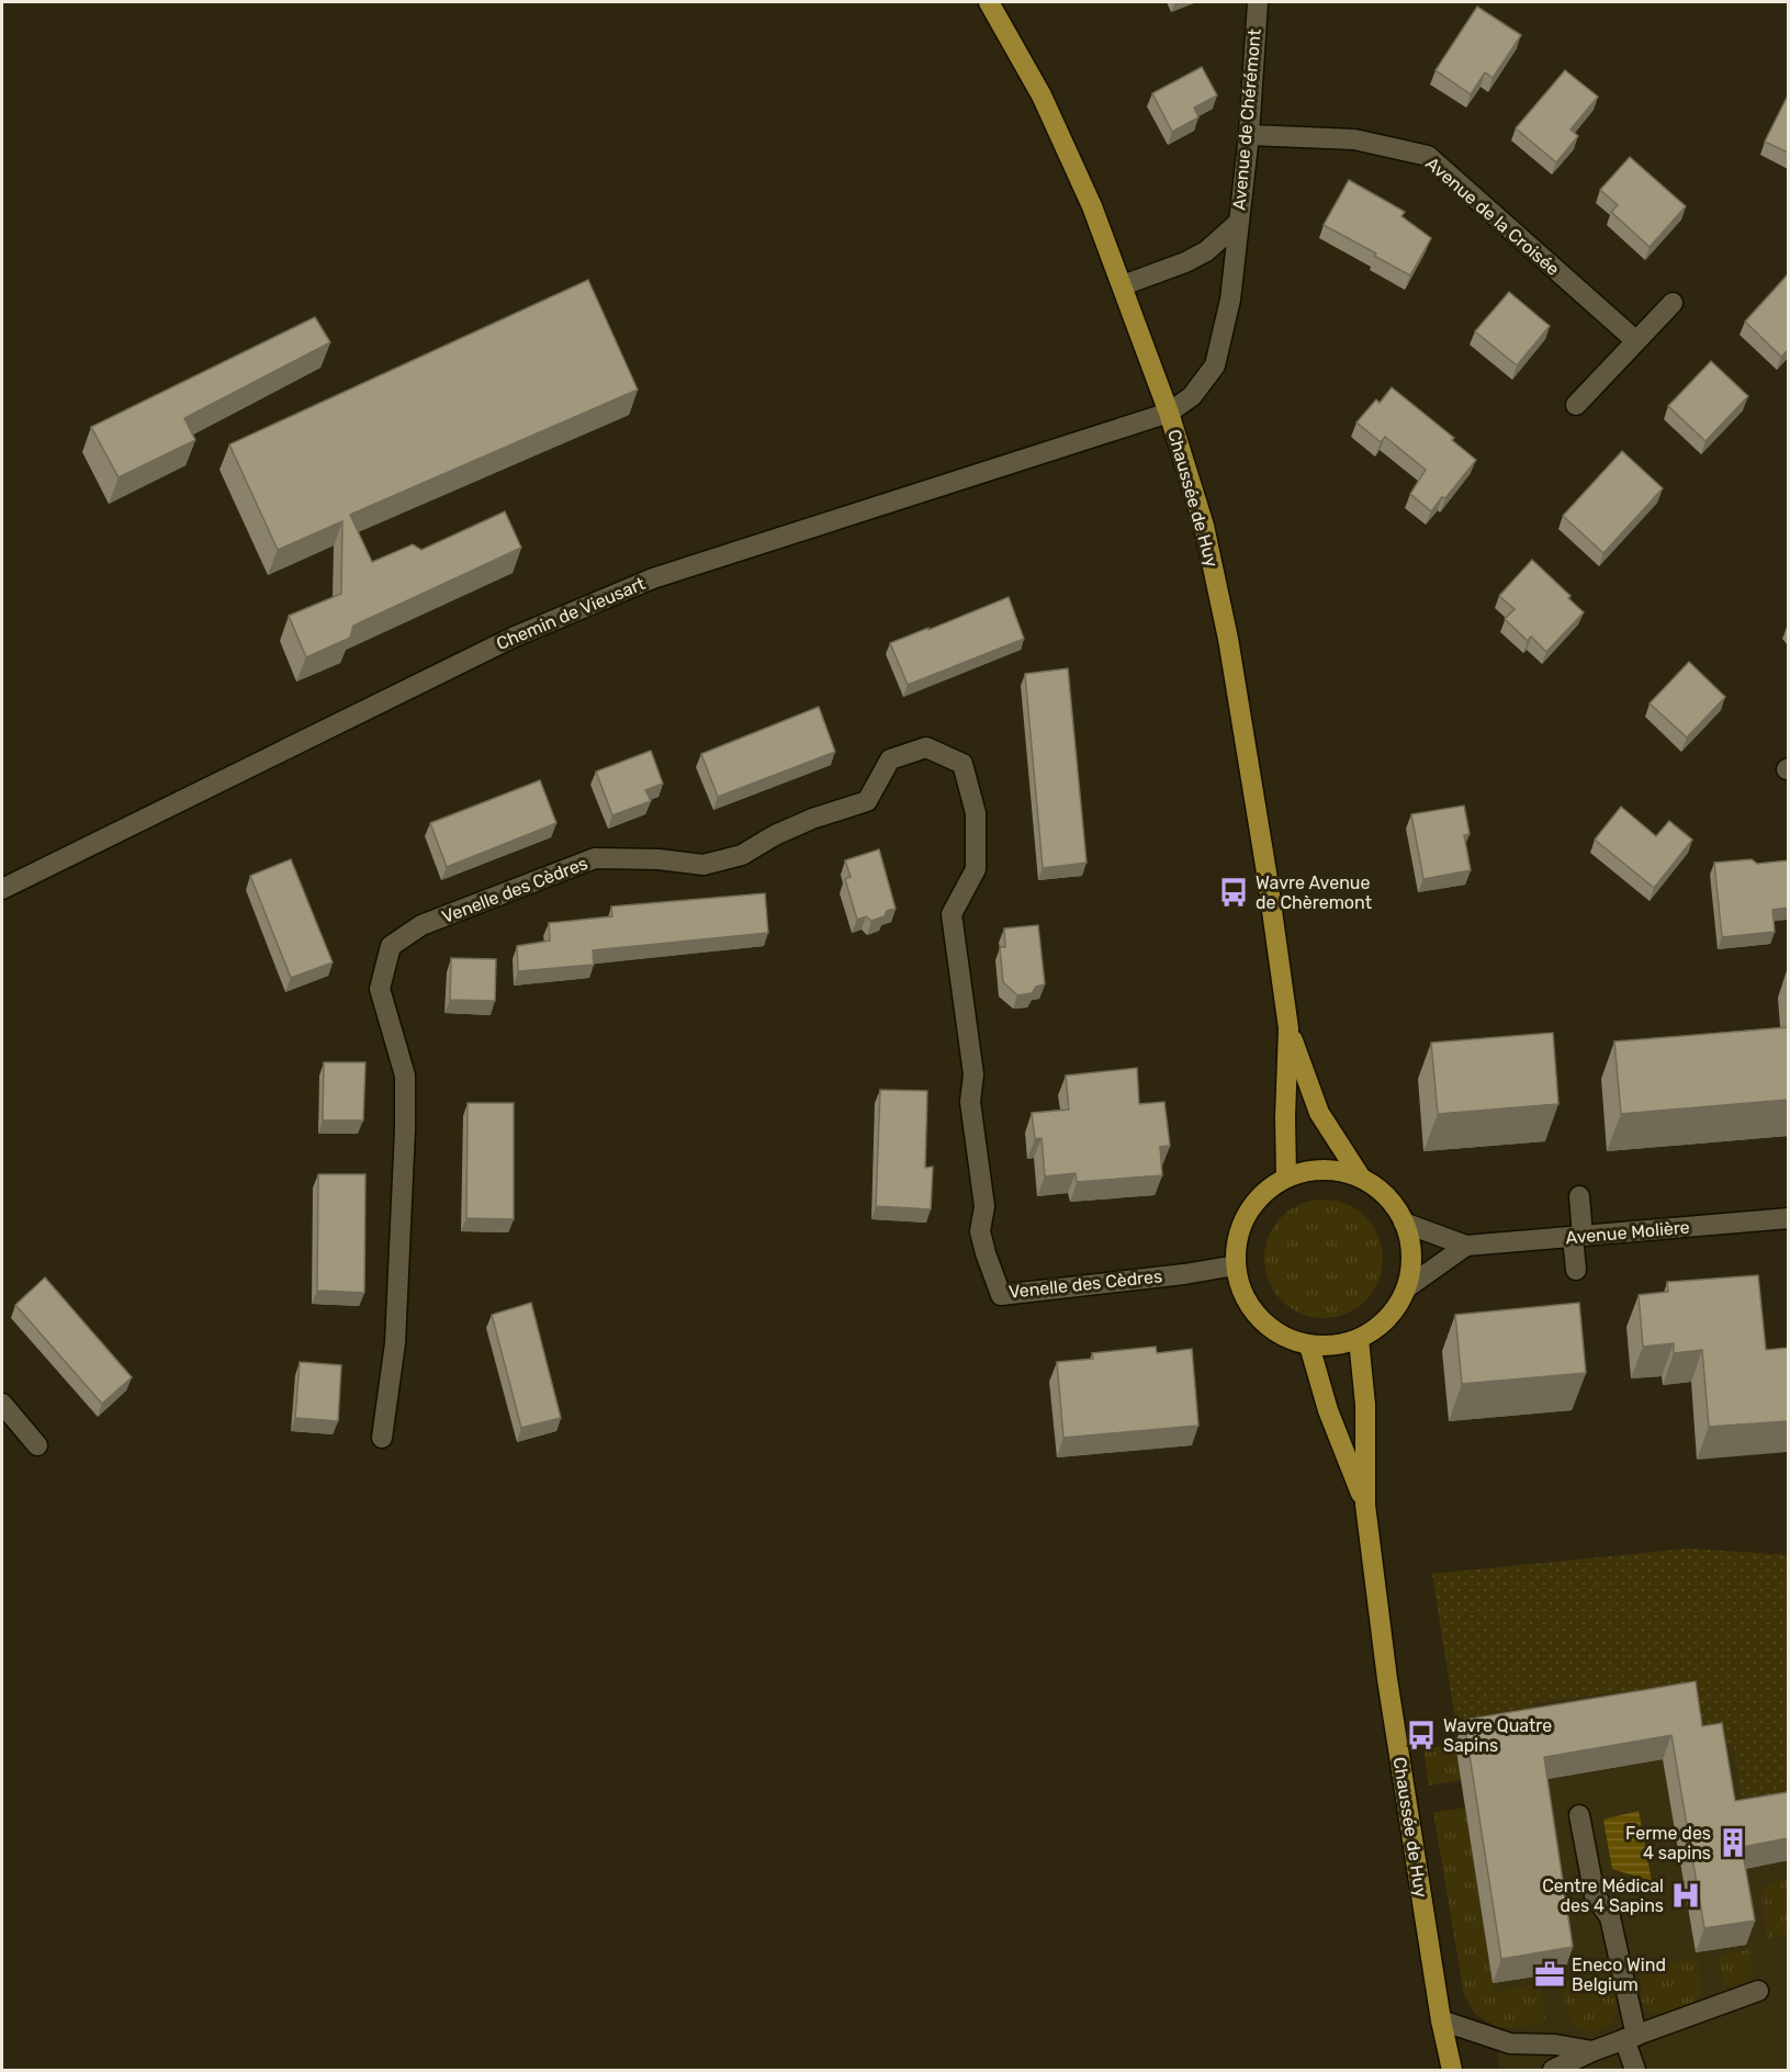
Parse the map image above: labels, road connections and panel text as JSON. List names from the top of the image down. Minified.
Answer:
{"streets":{"main road":["Chaussée de Huy"],"street":["Avenue de Chérémont","Avenue de la Croisée","Chemin de Vieusart","Venelle des Cèdres","Avenue Molière"]},"crossings":[["Avenue de Chérémont","Avenue de la Croisée"],["Avenue de Chérémont","Chaussée de Huy"],["Chaussée de Huy","Chemin de Vieusart"],["Chaussée de Huy","Venelle des Cèdres"],["Chaussée de Huy","Avenue Molière"],["Venelle des Cèdres","Avenue Molière"]],"places":{"bus stop":["Wavre Avenue de Chèremont","Wavre Quatre Sapins"],"building":["Ferme des 4 sapins"],"hospital":["Centre Médical des 4 Sapins"],"office":["Eneco Wind Belgium"]}}
